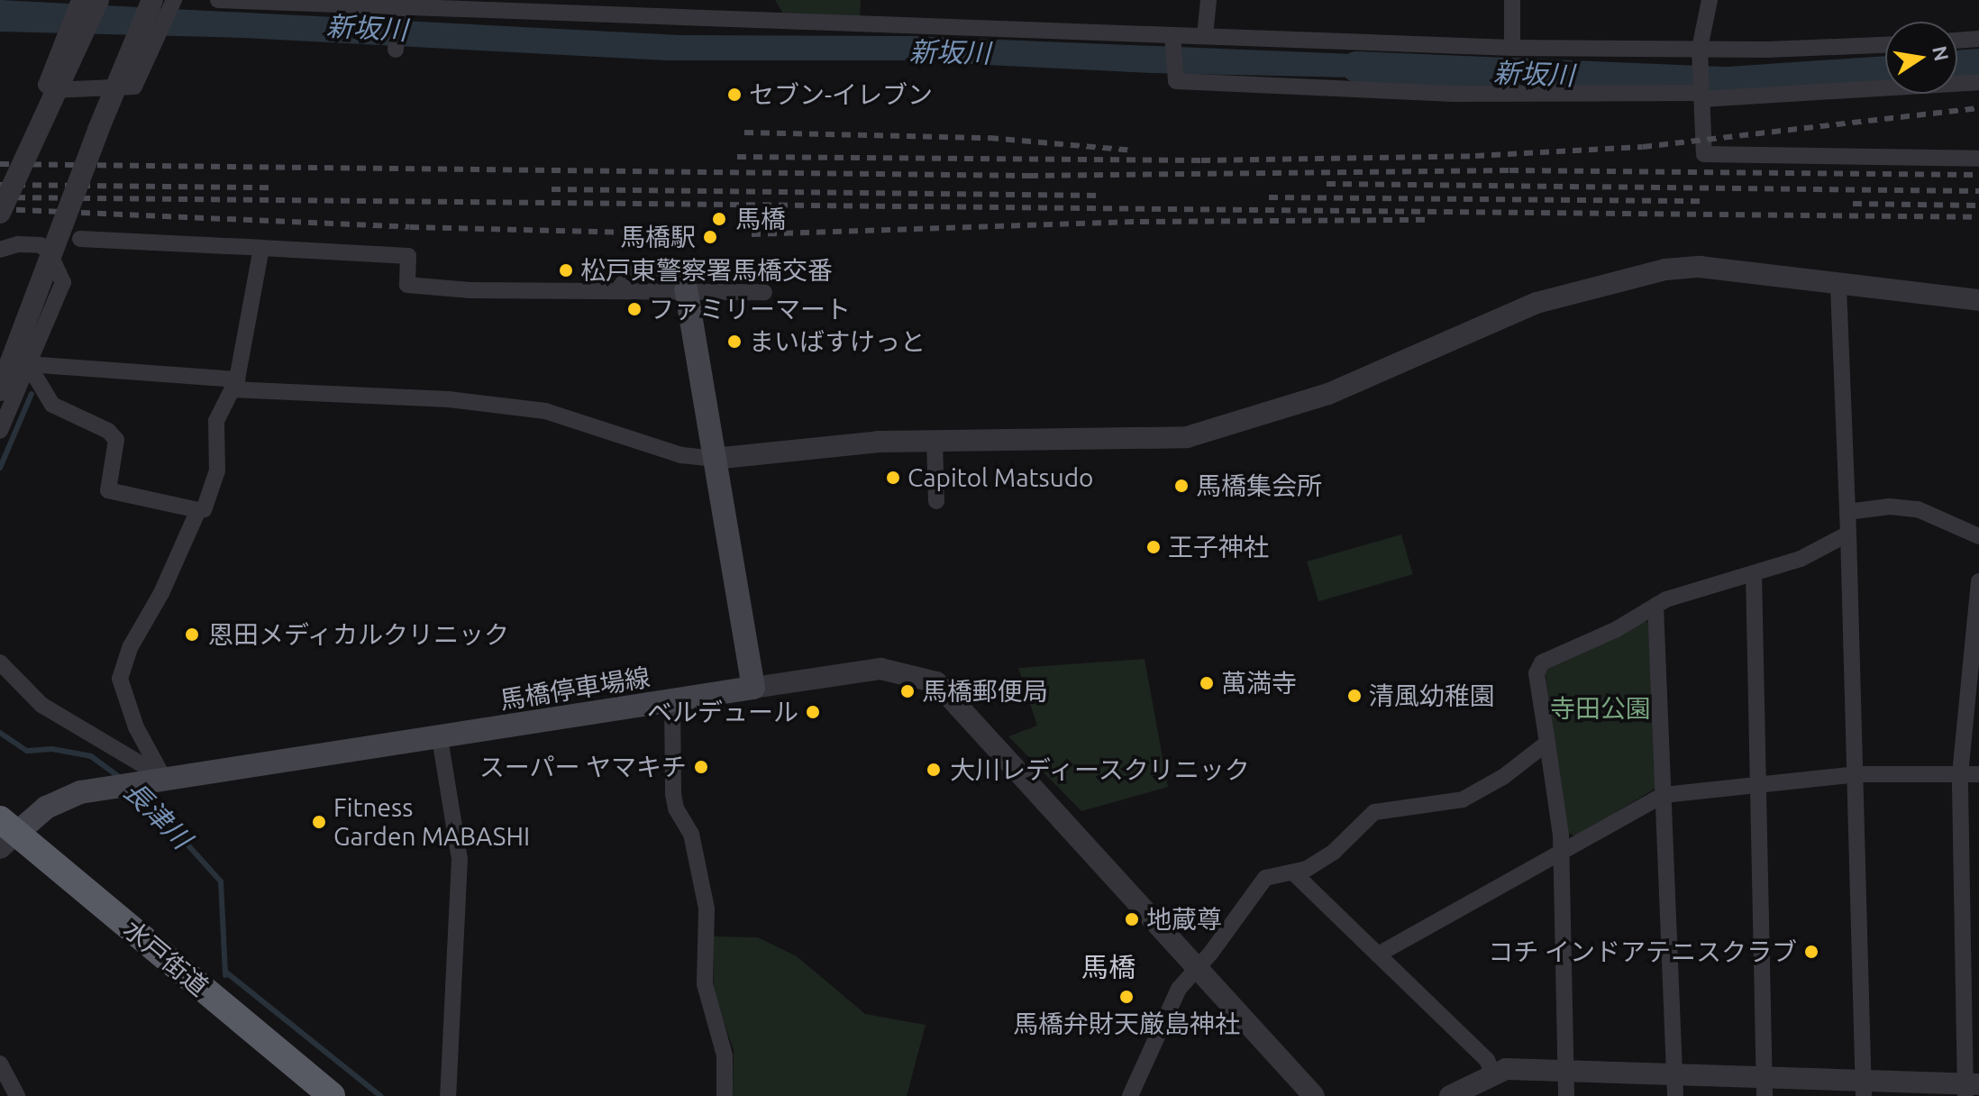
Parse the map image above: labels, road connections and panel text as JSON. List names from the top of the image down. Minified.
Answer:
{"streets":{"highway":["水戸街道"],"main road":["馬橋停車場線"]},"crossings":[["馬橋停車場線","水戸街道"]],"districts":["馬橋"],"water":["新坂川","長津川"],"parks":["寺田公園"],"places":["セブン-イレブン","馬橋","馬橋駅","松戸東警察署馬橋交番","ファミリーマート","まいばすけっと","Capitol Matsudo","馬橋集会所","王子神社","恩田メディカルクリニック","萬満寺","馬橋郵便局","清風幼稚園","ベルデュール","スーパー ヤマキチ","大川レディースクリニック","Fitness Garden MABASHI","地蔵尊","コチ インドアテニスクラブ","馬橋弁財天厳島神社"],"north":"right"}
